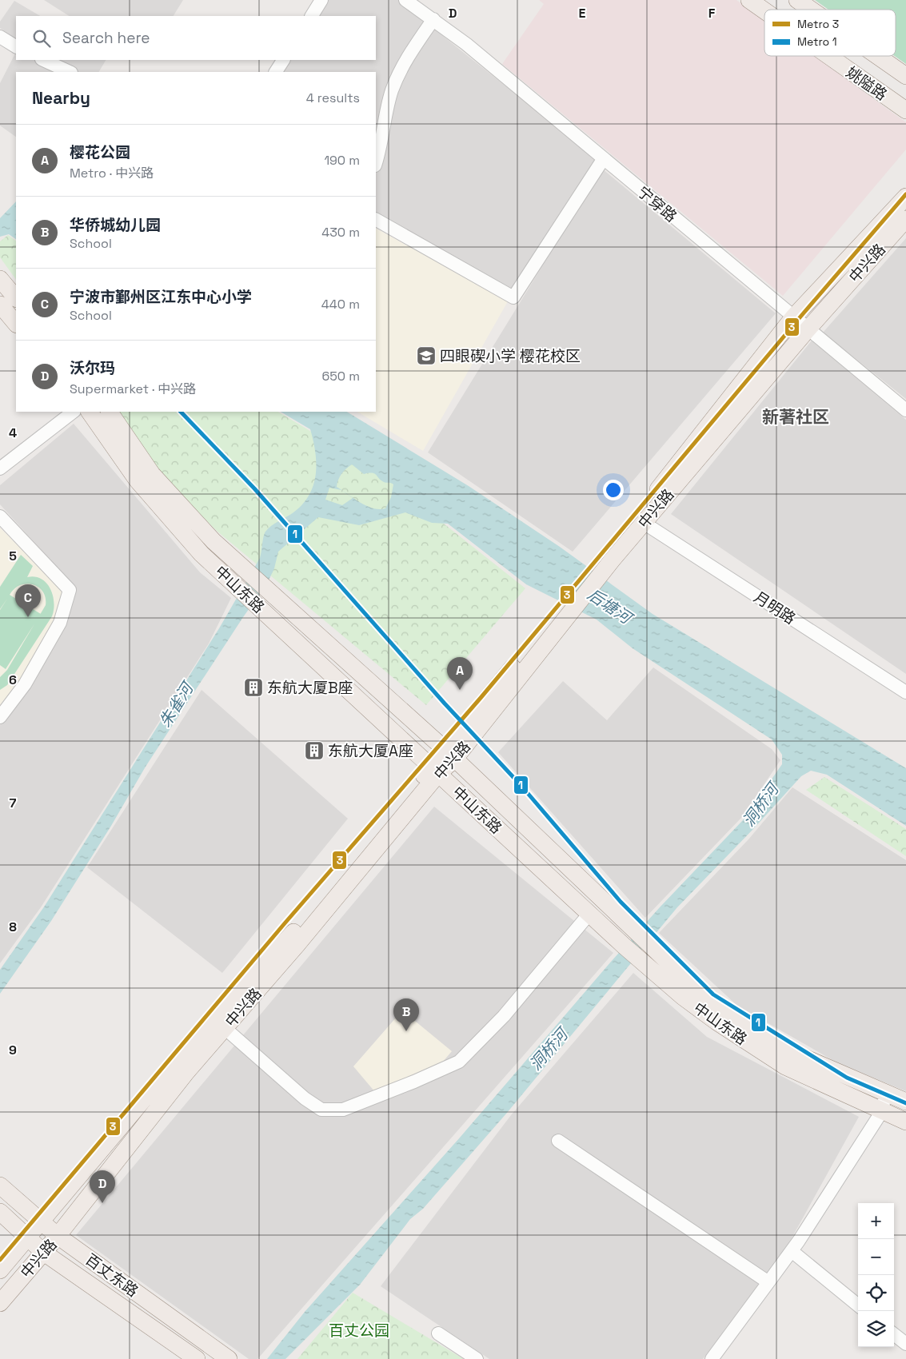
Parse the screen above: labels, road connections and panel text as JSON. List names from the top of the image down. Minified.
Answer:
{"streets":{"main road":["姚隘路","中兴路","中山东路","百丈东路"],"street":["宁穿路","月明路"]},"crossings":[["宁穿路","中兴路"],["中兴路","中山东路"],["中兴路","月明路"],["中兴路","百丈东路"]],"districts":["新著社区"],"water":["后塘河","朱雀河","洞桥河"],"parks":["百丈公园"],"places":{"school or university":["四眼碶小学 樱花校区"],"building":["东航大厦B座","东航大厦A座"]},"lines":["metro line 3","metro line 1"],"legend":["Metro 3","Metro 1"],"page":{"search":"Search here","heading":["Nearby","4 results"],"list":[{"mark":"A","name":"樱花公园","note":"Metro · 中兴路","value":"190 m"},{"mark":"B","name":"华侨城幼儿园","note":"School","value":"430 m"},{"mark":"C","name":"宁波市鄞州区江东中心小学","note":"School","value":"440 m"},{"mark":"D","name":"沃尔玛","note":"Supermarket · 中兴路","value":"650 m"}],"pins":["C","A","B","D"],"map_buttons":["+","−"]},"grid":{"columns":["D","E","F"],"rows":["4","5","6","7","8","9"]}}
